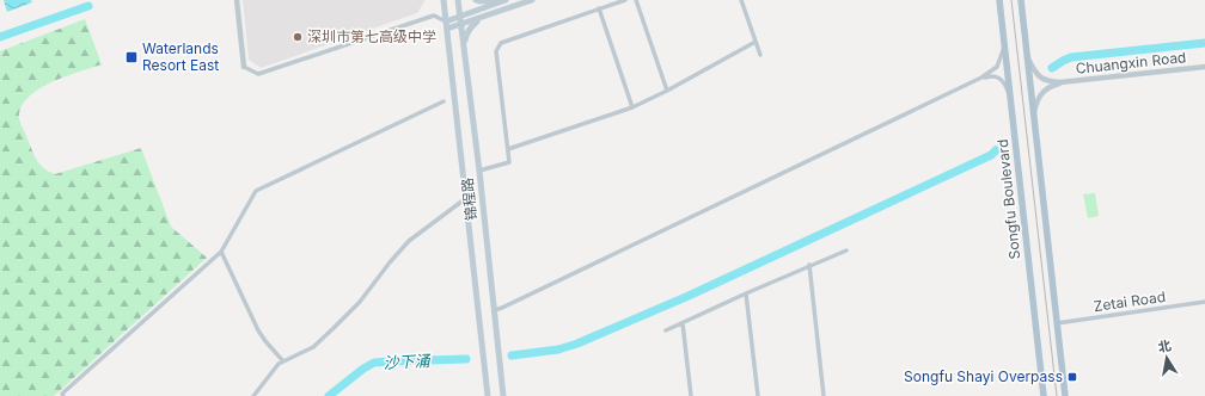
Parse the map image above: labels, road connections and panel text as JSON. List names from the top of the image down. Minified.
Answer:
{"streets":{"main road":["锦程路","Songfu Boulevard"],"street":["Chuangxin Road","Zetai Road"]},"water":["沙下涌"],"places":{"other":["深圳市第七高级中学"],"transit":["Waterlands Resort East","Songfu Shayi Overpass"]},"north":"top"}
